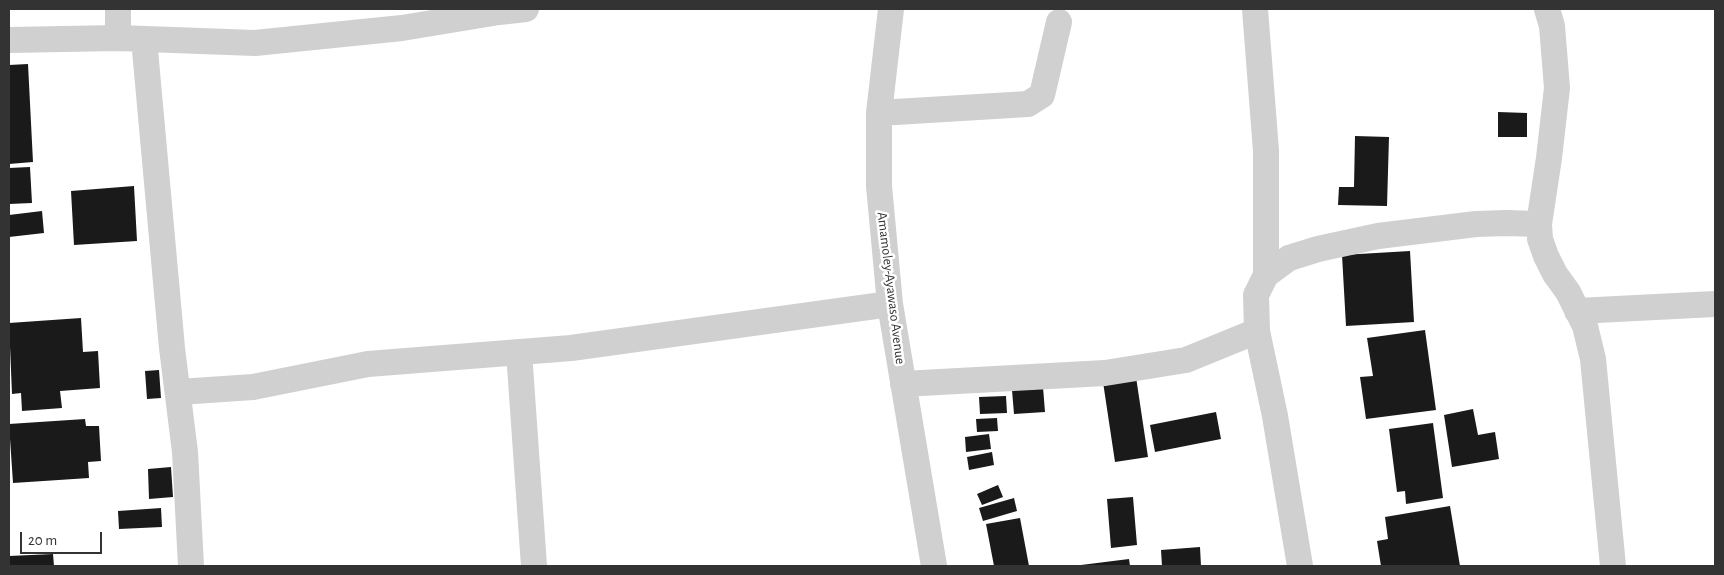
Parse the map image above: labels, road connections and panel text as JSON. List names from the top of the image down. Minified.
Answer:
{"streets":{"street":["Amamoley-Ayawaso Avenue"]},"scale_bar":"20 m"}
